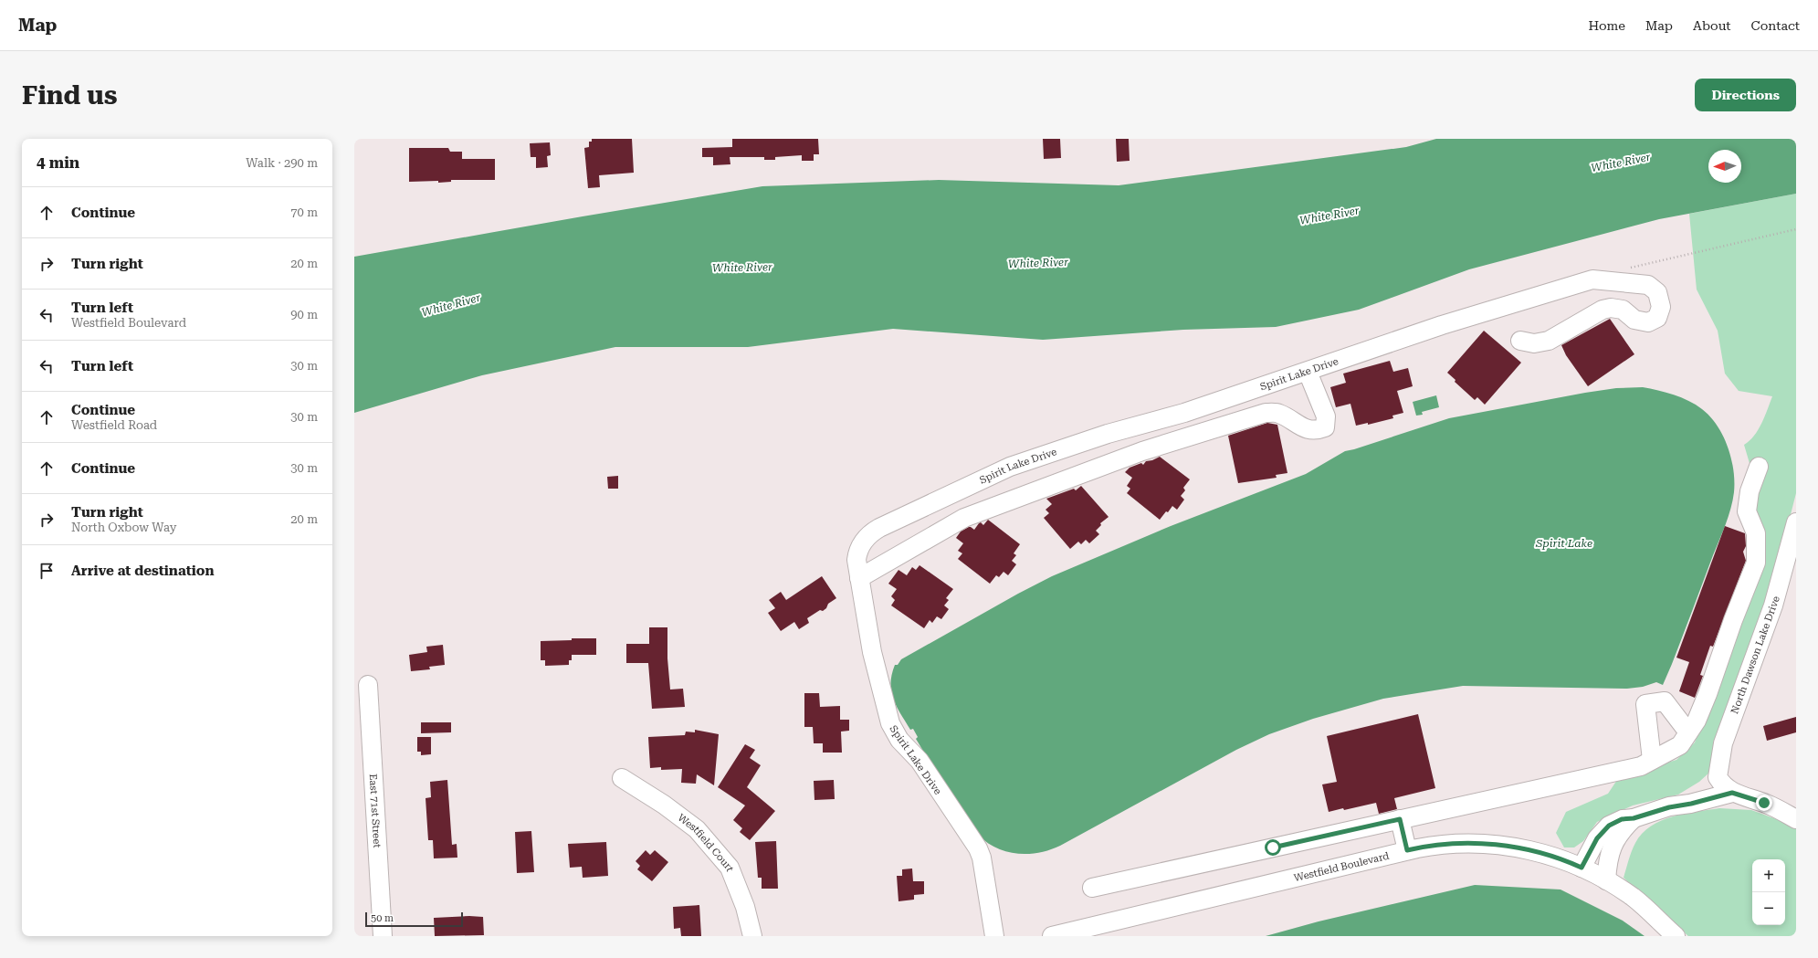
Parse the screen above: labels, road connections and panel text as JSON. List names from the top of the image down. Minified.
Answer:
{"streets":{"street":["Spirit Lake Drive","North Dawson Lake Drive","East 71st Street","Westfield Court","Westfield Boulevard"]},"water":["White River","Spirit Lake"],"scale_bar":"50 m","north":"left","page":{"header":"Map","nav":["Home","Map","About","Contact"],"buttons":"Directions","title":"Find us","heading":["4 min","Walk · 290 m"],"list":[["Continue","70 m"],["Turn right","20 m"],["Turn left","Westfield Boulevard","90 m"],["Turn left","30 m"],["Continue","Westfield Road","30 m"],["Continue","30 m"],["Turn right","North Oxbow Way","20 m"],"Arrive at destination"],"map_buttons":["+","−"],"scale":"50 m"}}
